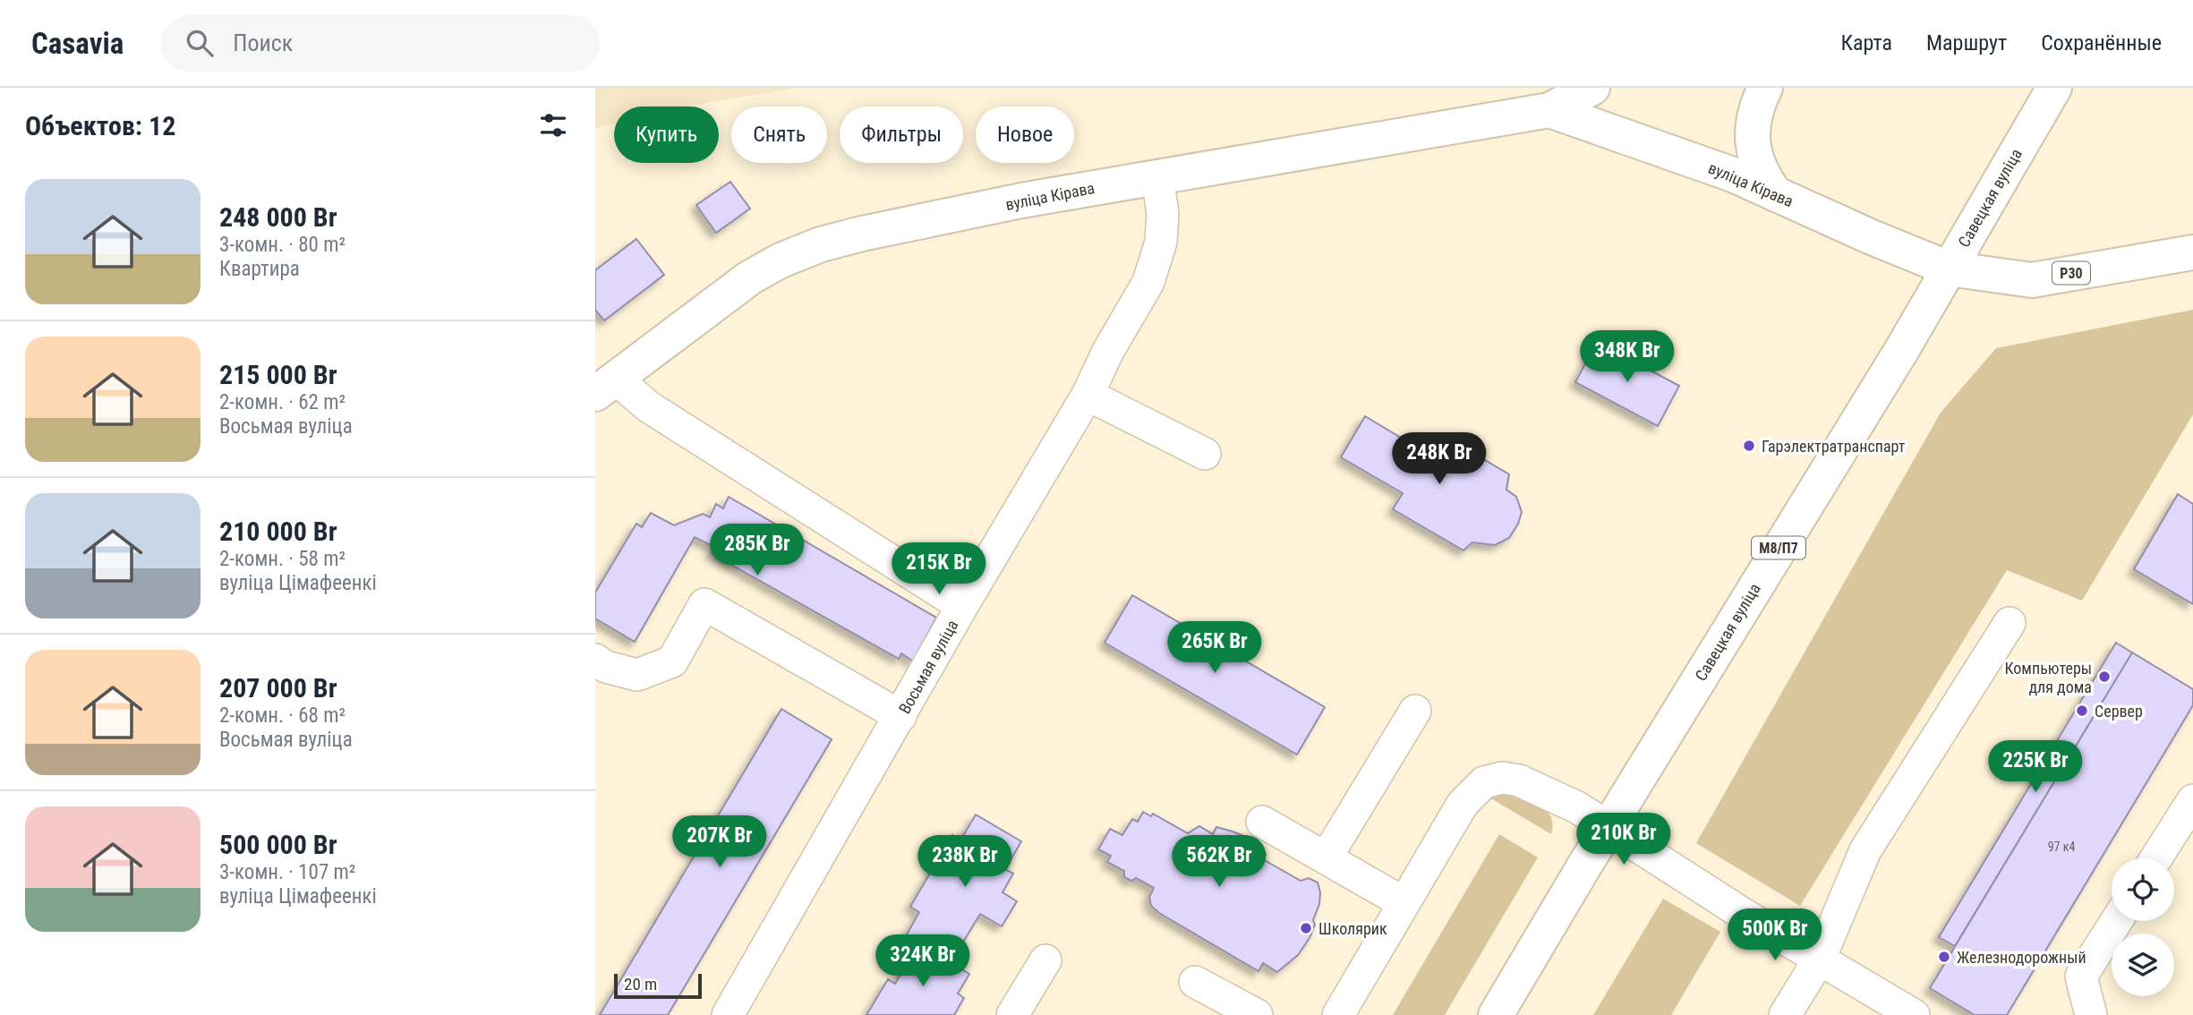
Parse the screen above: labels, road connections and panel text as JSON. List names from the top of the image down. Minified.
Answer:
{"streets":{"main road":["вуліца Кірава","Савецкая вуліца","Р30","М8/П7"],"street":["Восьмая вуліца"]},"crossings":[["вуліца Кірава","Савецкая вуліца"],["вуліца Кірава","Р30"],["вуліца Кірава","Восьмая вуліца"],["Савецкая вуліца","Р30"]],"places":["Гарэлектратранспарт","Компьютеры для дома","Сервер","Школярик","Железнодорожный"],"house_numbers":["97 к4"],"scale_bar":"20 m","page":{"header":"Casavia","search":"Поиск","nav":["Карта","Маршрут","Сохранённые"],"heading":"Объектов: 12","chip":["Купить","Снять","Фильтры","Новое"],"list":[{"name":"248 000 Br","note":"3-комн. · 80 m² · Квартира"},{"name":"215 000 Br","note":"2-комн. · 62 m² · Восьмая вуліца"},{"name":"210 000 Br","note":"2-комн. · 58 m² · вуліца Цімафеенкі"},{"name":"207 000 Br","note":"2-комн. · 68 m² · Восьмая вуліца"},{"name":"500 000 Br","note":"3-комн. · 107 m² · вуліца Цімафеенкі"}],"price":["348K Br","248K Br","285K Br","215K Br","265K Br","225K Br","210K Br","207K Br","238K Br","562K Br","500K Br","324K Br"],"scale":"20 m"}}
